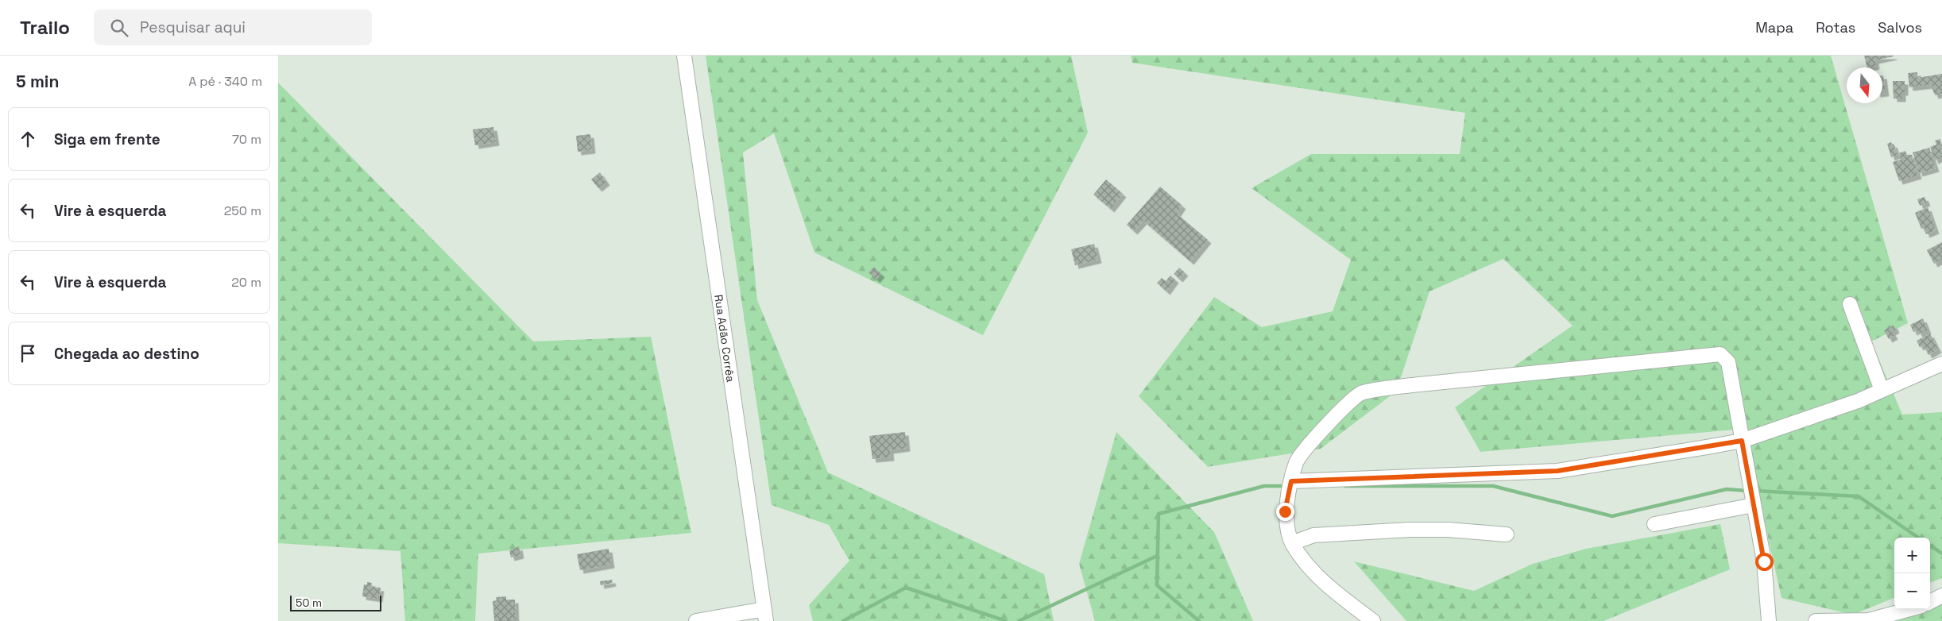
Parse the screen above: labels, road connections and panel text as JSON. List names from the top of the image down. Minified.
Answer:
{"streets":{"street":["Rua Adão Corrêa"]},"scale_bar":"50 m","north":"bottom","page":{"header":"Trailo","search":"Pesquisar aqui","nav":["Mapa","Rotas","Salvos"],"heading":["5 min","A pé · 340 m"],"list":[["Siga em frente","70 m"],["Vire à esquerda","250 m"],["Vire à esquerda","20 m"],"Chegada ao destino"],"map_buttons":["+","−"],"scale":"50 m"}}
